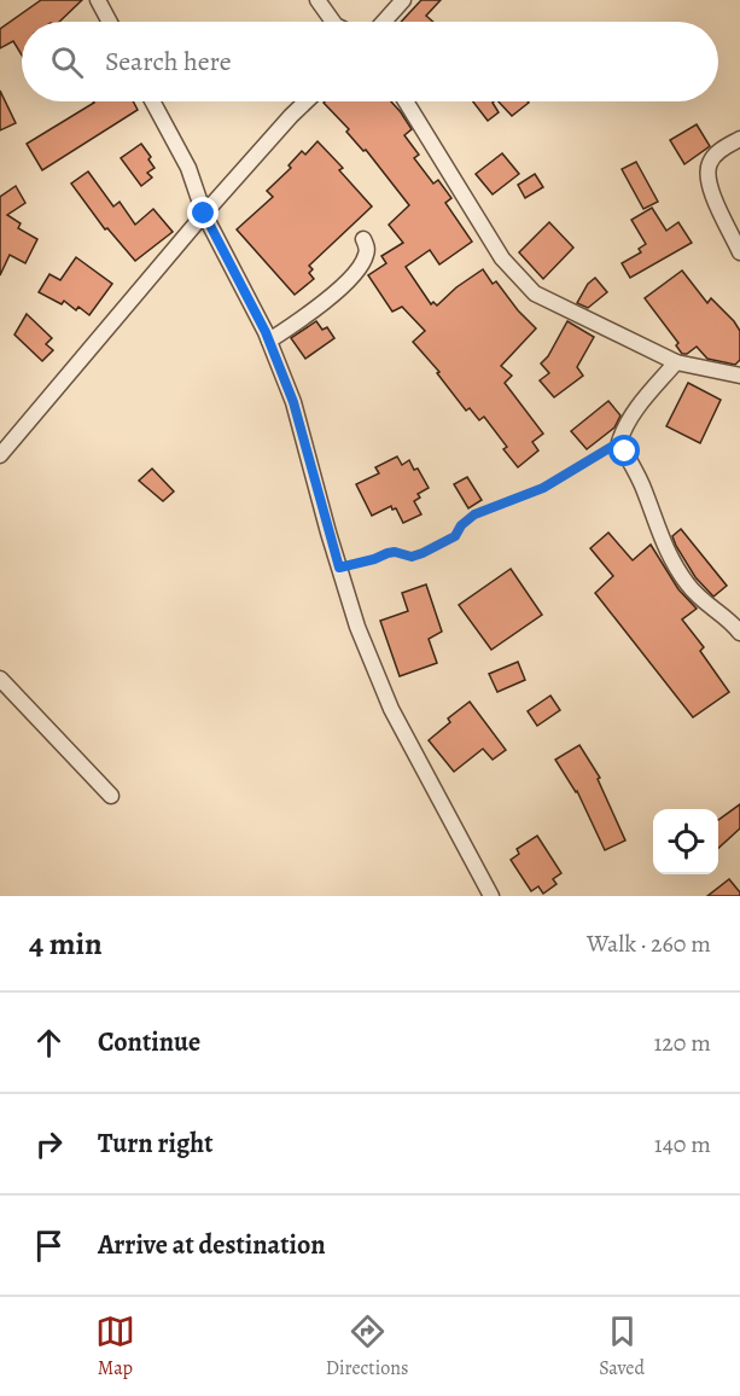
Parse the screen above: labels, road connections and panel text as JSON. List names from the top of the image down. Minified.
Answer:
{"page":{"search":"Search here","heading":["4 min","Walk · 260 m"],"list":[["Continue","120 m"],["Turn right","140 m"],"Arrive at destination"],"nav":["Map","Directions","Saved"]}}
